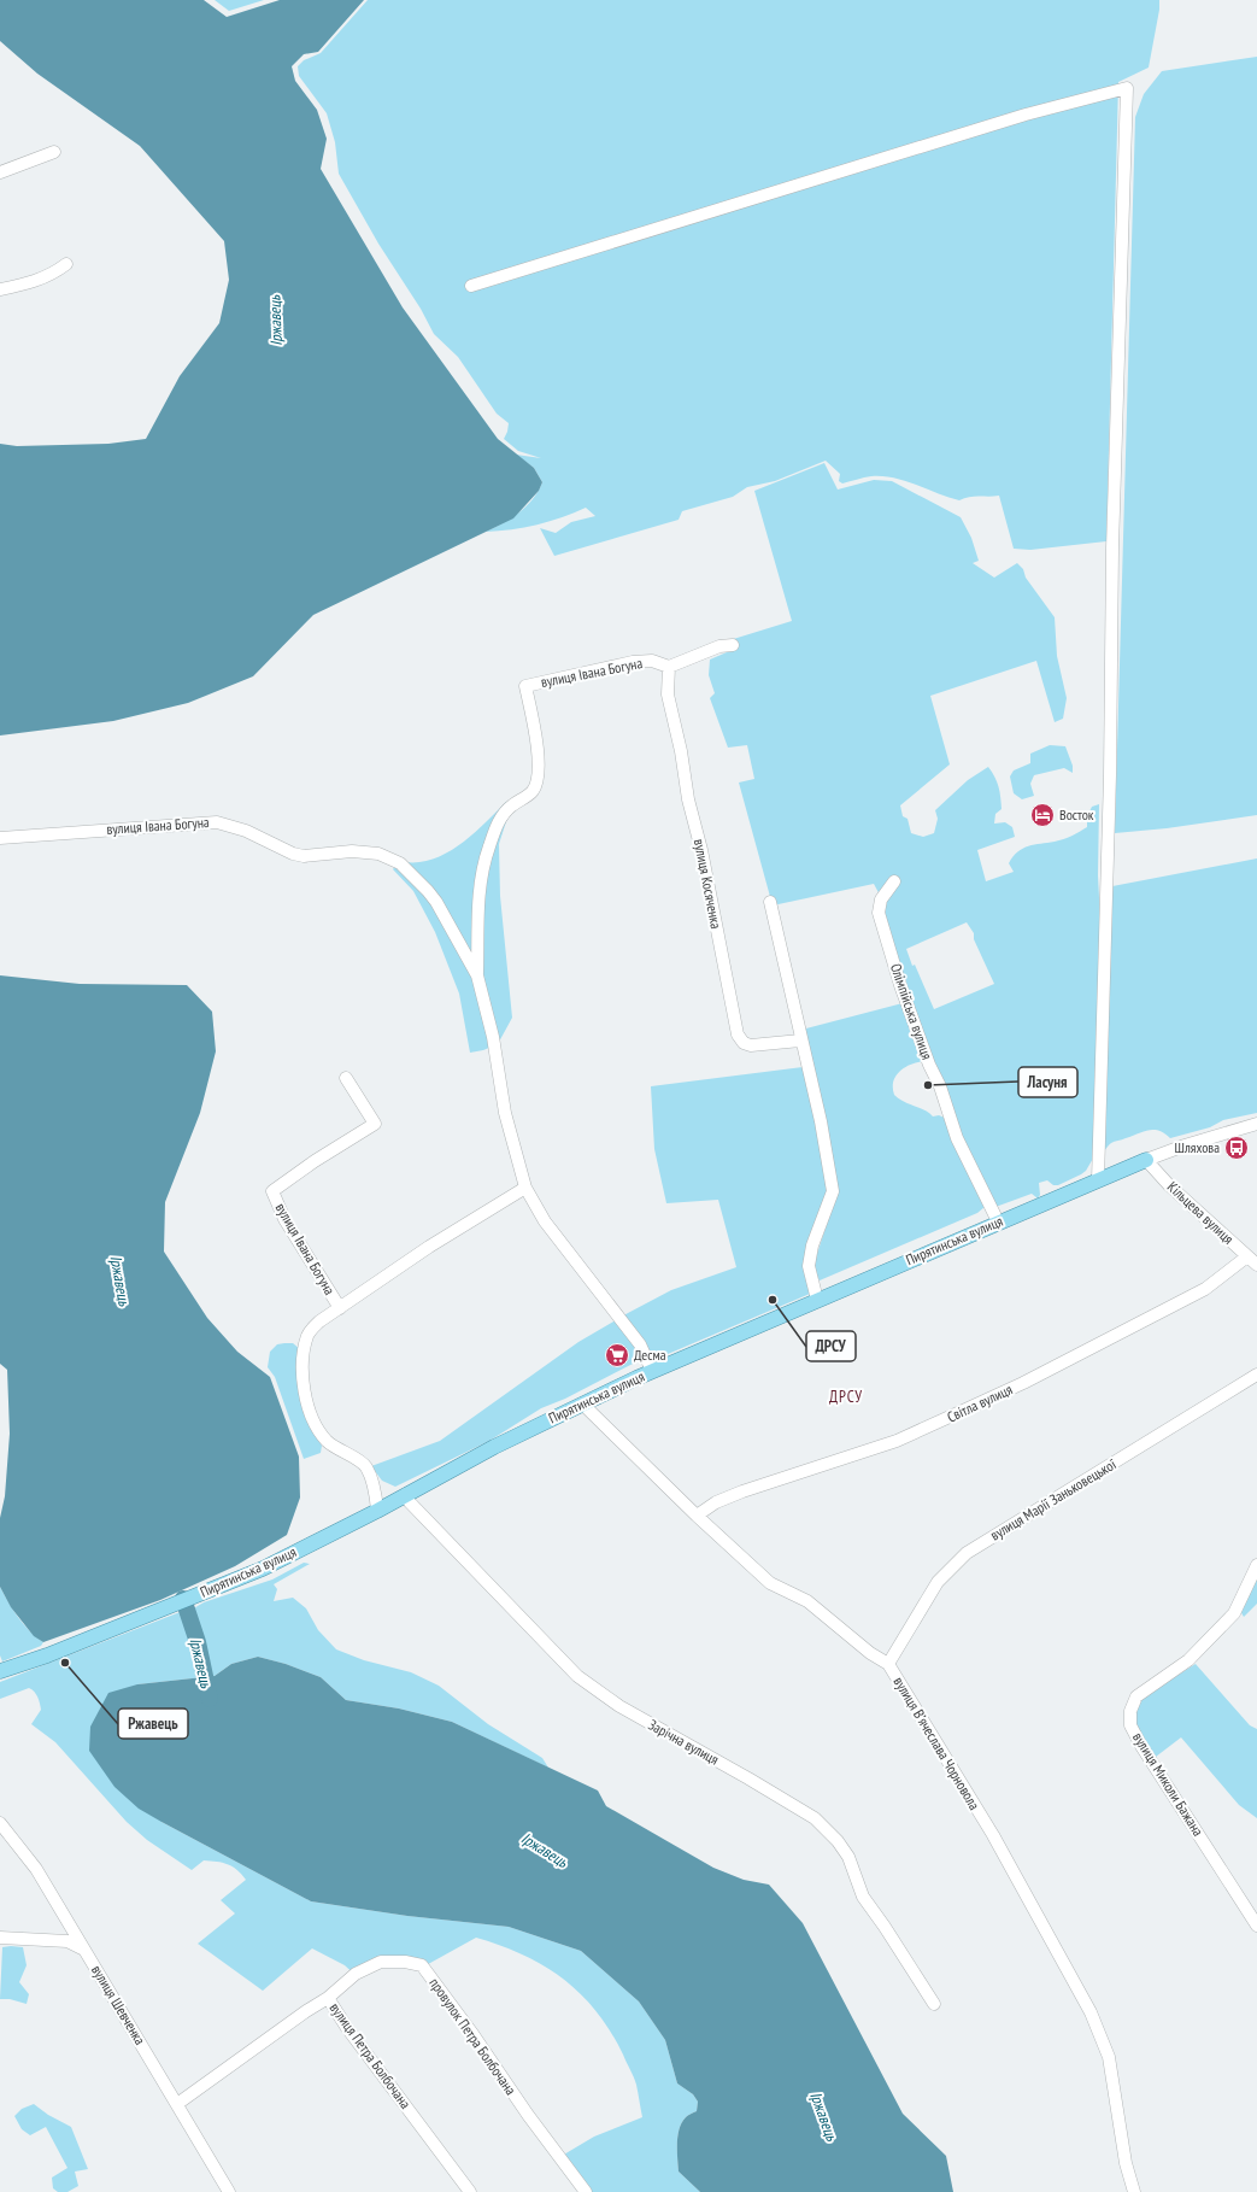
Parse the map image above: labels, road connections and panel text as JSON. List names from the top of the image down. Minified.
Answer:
{"streets":{"main road":["Пирятинська вулиця"],"street":["вулиця Івана Богуна","вулиця Косяченка","Олімпійська вулиця","Кільцева вулиця","Світла вулиця","вулиця Марії Заньковецької","Зарічна вулиця","вулиця Вʼячеслава Чорновола","вулиця Миколи Бажана","вулиця Шевченка","провулок Петра Болбочана","вулиця Петра Болбочана"]},"crossings":[["вулиця Івана Богуна","вулиця Косяченка"],["вулиця Івана Богуна","Пирятинська вулиця"],["Олімпійська вулиця","Пирятинська вулиця"],["Кільцева вулиця","Пирятинська вулиця"],["Кільцева вулиця","Світла вулиця"],["Пирятинська вулиця","Зарічна вулиця"],["Пирятинська вулиця","вулиця Вʼячеслава Чорновола"],["Світла вулиця","вулиця Вʼячеслава Чорновола"],["вулиця Марії Заньковецької","вулиця Вʼячеслава Чорновола"],["вулиця Шевченка","вулиця Петра Болбочана"],["провулок Петра Болбочана","вулиця Петра Болбочана"]],"districts":["ДРСУ"],"water":["Іржавець"],"places":{"hotel":["Восток"],"other":["Ласуня","ДРСУ","Ржавець"],"bus stop":["Шляхова"],"supermarket":["Десма"]}}
